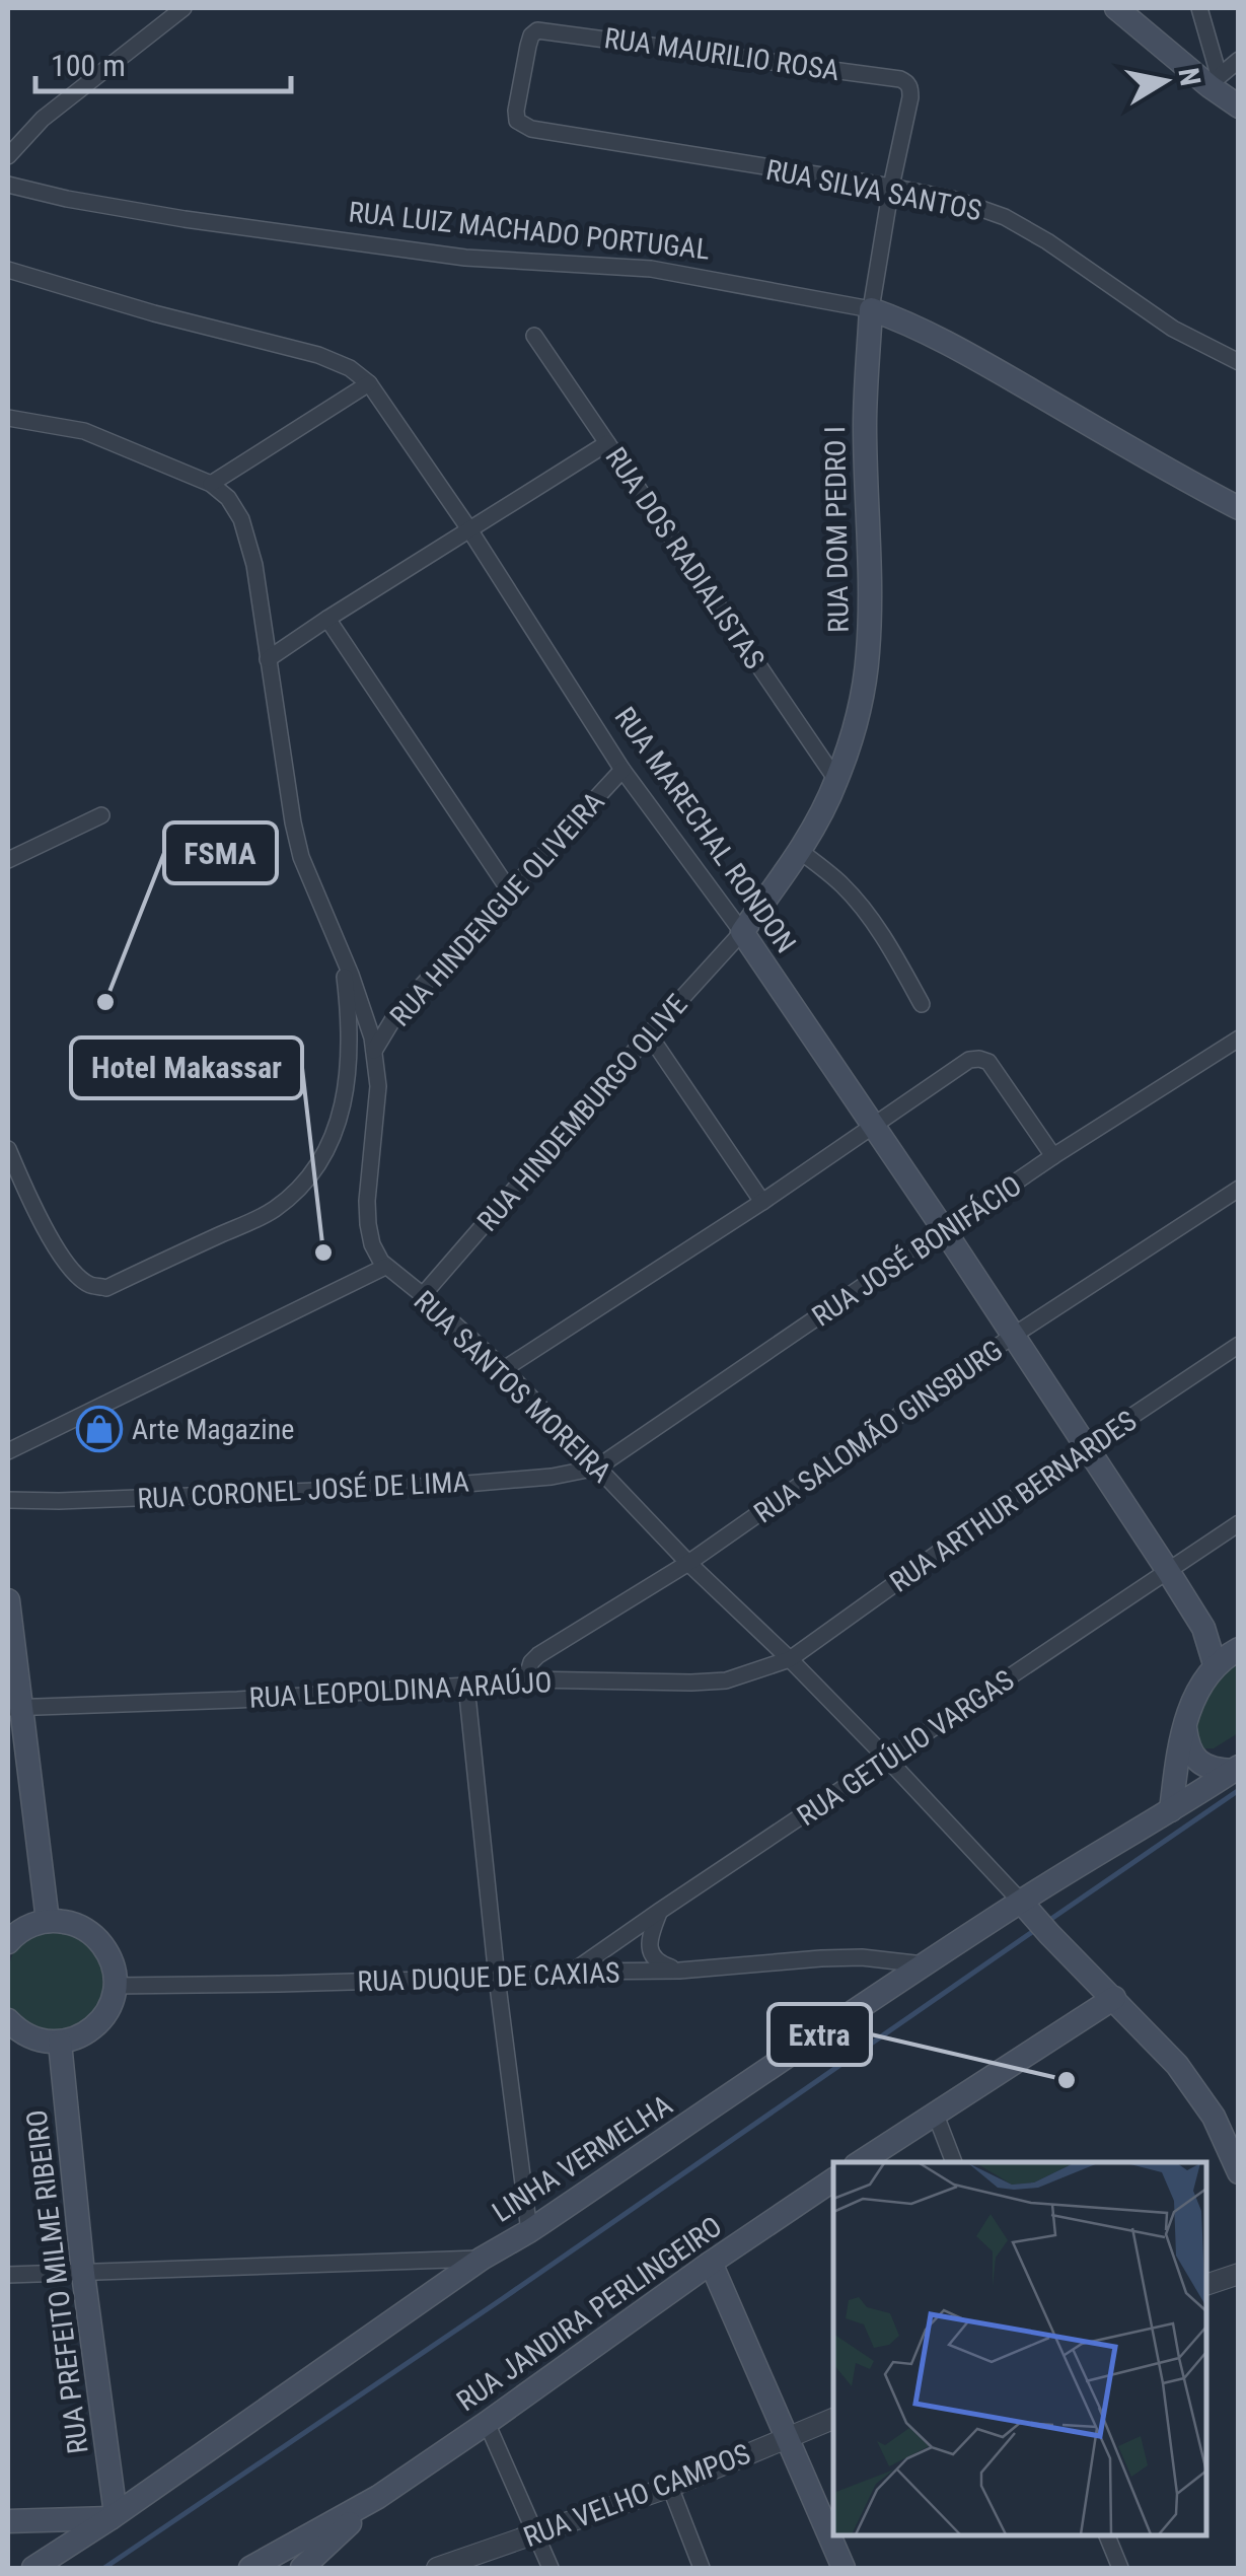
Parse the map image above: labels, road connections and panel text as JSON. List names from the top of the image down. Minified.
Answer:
{"streets":{"main road":["RUA LUIZ MACHADO PORTUGAL","RUA DOM PEDRO I","RUA MARECHAL RONDON","LINHA VERMELHA","RUA PREFEITO MILME RIBEIRO","RUA JANDIRA PERLINGEIRO"],"street":["RUA MAURILIO ROSA","RUA SILVA SANTOS","RUA DOS RADIALISTAS","RUA HINDENGUE OLIVEIRA","RUA HINDEMBURGO OLIVE","RUA JOSÉ BONIFÁCIO","RUA SANTOS MOREIRA","RUA SALOMÃO GINSBURG","RUA CORONEL JOSÉ DE LIMA","RUA ARTHUR BERNARDES","RUA LEOPOLDINA ARAÚJO","RUA GETÚLIO VARGAS","RUA DUQUE DE CAXIAS","RUA VELHO CAMPOS"]},"crossings":[["RUA MAURILIO ROSA","RUA SILVA SANTOS"],["RUA MAURILIO ROSA","RUA DOM PEDRO I"],["RUA SILVA SANTOS","RUA DOM PEDRO I"],["RUA LUIZ MACHADO PORTUGAL","RUA DOM PEDRO I"],["RUA DOM PEDRO I","RUA DOS RADIALISTAS"],["RUA DOM PEDRO I","RUA MARECHAL RONDON"],["RUA DOM PEDRO I","RUA HINDEMBURGO OLIVE"],["RUA MARECHAL RONDON","RUA HINDENGUE OLIVEIRA"],["RUA MARECHAL RONDON","RUA HINDEMBURGO OLIVE"],["RUA MARECHAL RONDON","RUA JOSÉ BONIFÁCIO"],["RUA MARECHAL RONDON","RUA SALOMÃO GINSBURG"],["RUA MARECHAL RONDON","RUA ARTHUR BERNARDES"],["RUA MARECHAL RONDON","RUA GETÚLIO VARGAS"],["RUA HINDEMBURGO OLIVE","RUA SANTOS MOREIRA"],["RUA JOSÉ BONIFÁCIO","RUA SANTOS MOREIRA"],["RUA JOSÉ BONIFÁCIO","RUA CORONEL JOSÉ DE LIMA"],["RUA SANTOS MOREIRA","RUA SALOMÃO GINSBURG"],["RUA SANTOS MOREIRA","RUA CORONEL JOSÉ DE LIMA"],["RUA SANTOS MOREIRA","RUA ARTHUR BERNARDES"],["RUA SANTOS MOREIRA","RUA LEOPOLDINA ARAÚJO"],["RUA SANTOS MOREIRA","RUA GETÚLIO VARGAS"],["RUA SANTOS MOREIRA","LINHA VERMELHA"],["RUA SALOMÃO GINSBURG","RUA LEOPOLDINA ARAÚJO"],["RUA ARTHUR BERNARDES","RUA LEOPOLDINA ARAÚJO"],["RUA GETÚLIO VARGAS","RUA DUQUE DE CAXIAS"],["RUA DUQUE DE CAXIAS","LINHA VERMELHA"],["LINHA VERMELHA","RUA PREFEITO MILME RIBEIRO"]],"places":{"other":["FSMA","Hotel Makassar","Extra"],"shop":["Arte Magazine"]},"scale_bar":"100 m","north":"right"}
